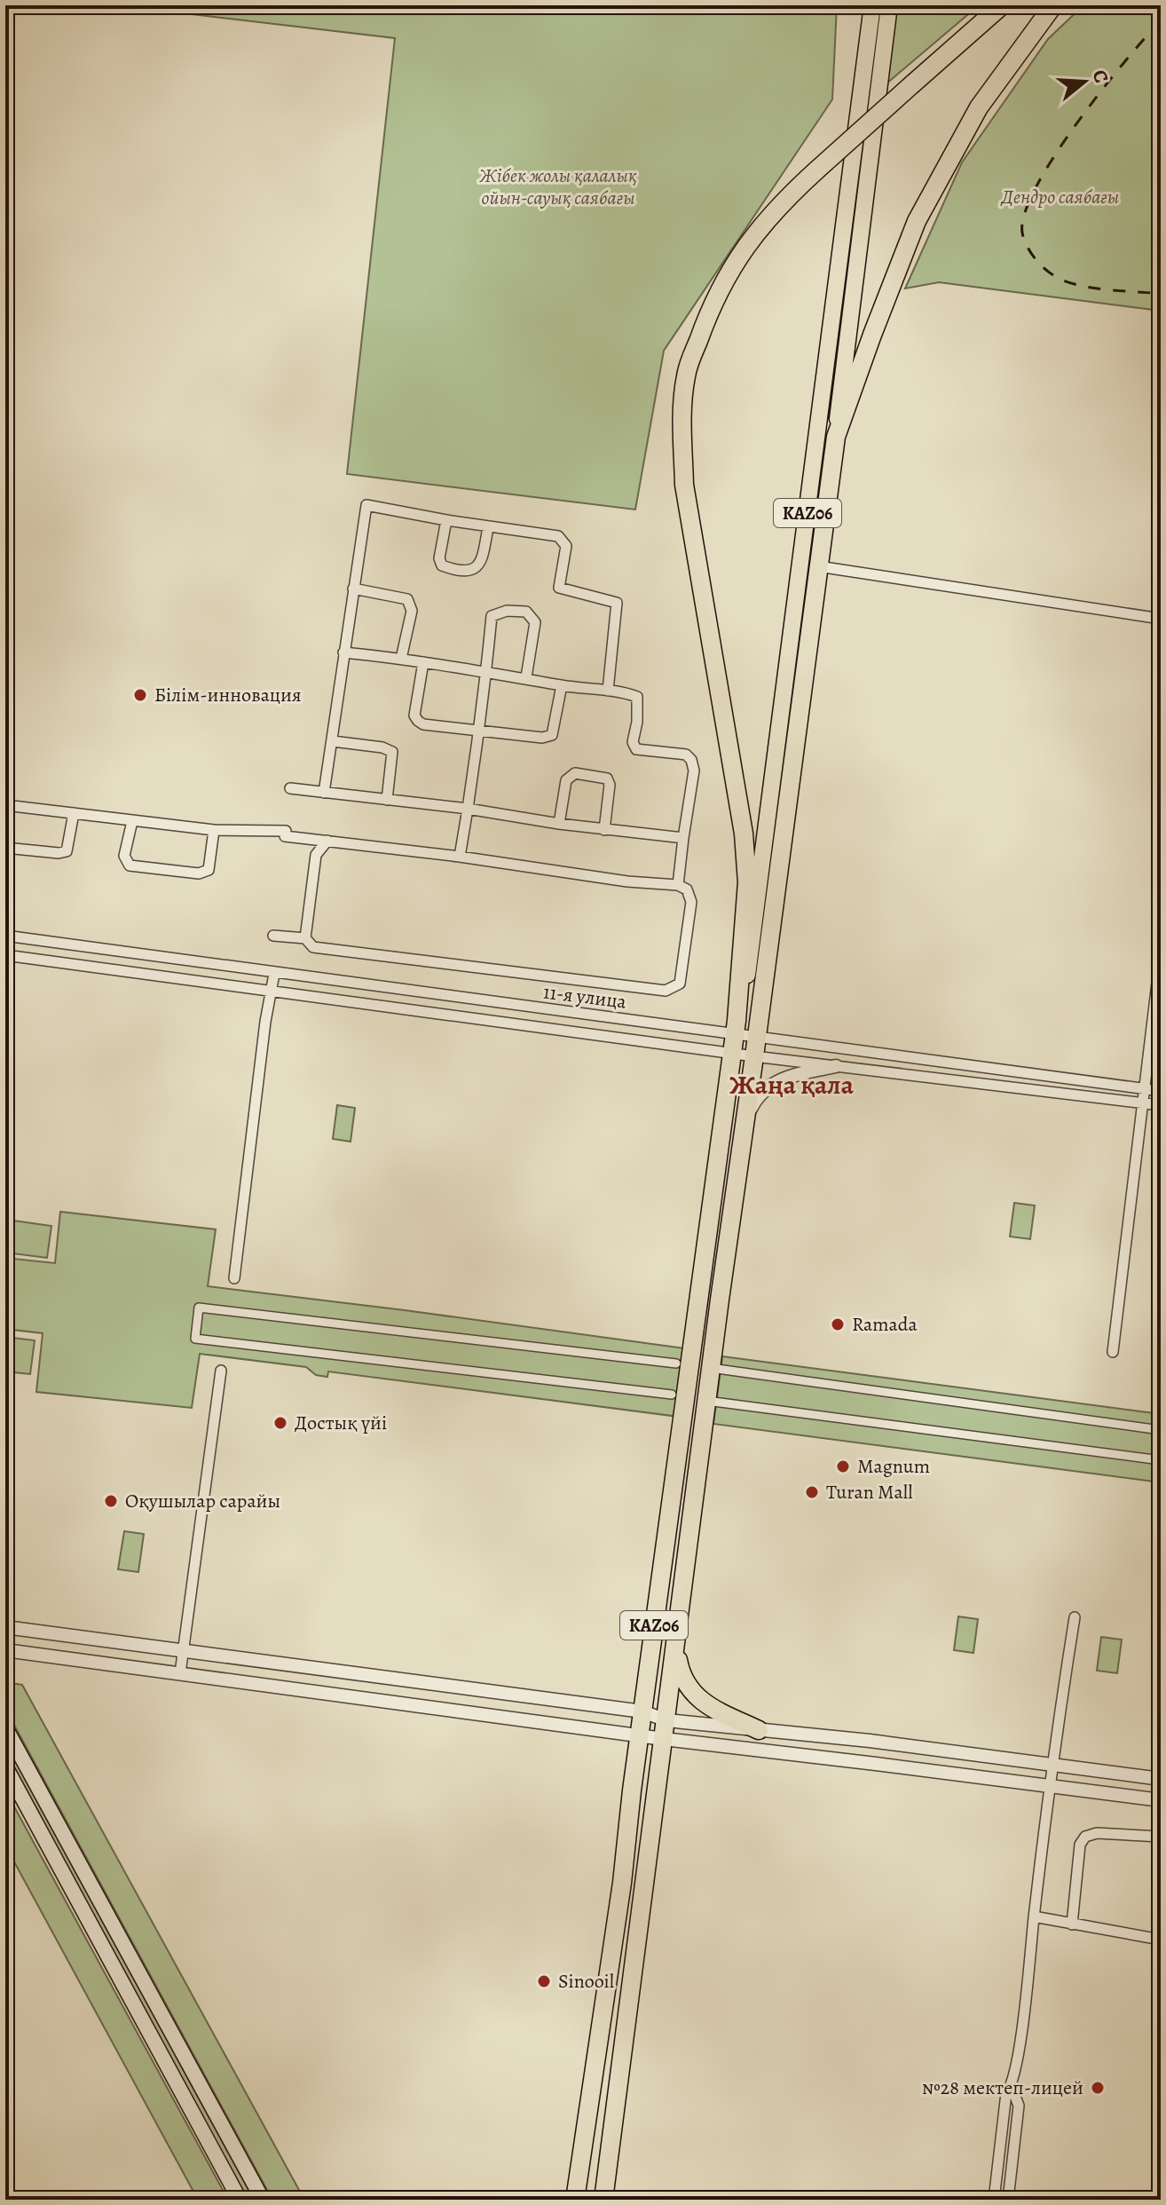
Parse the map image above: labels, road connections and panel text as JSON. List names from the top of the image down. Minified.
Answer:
{"streets":{"highway":["KАZ06"],"street":["11-я улица"]},"crossings":[["KАZ06","11-я улица"]],"districts":["Жаңа қала"],"parks":["Жібек жолы қалалық ойын-сауық саябағы","Дендро саябағы"],"places":["Білім-инновация","Ramada","Достық үйі","Magnum","Turan Mall","Оқушылар сарайы","Sinooil","№28 мектеп-лицей"],"north":"right"}
